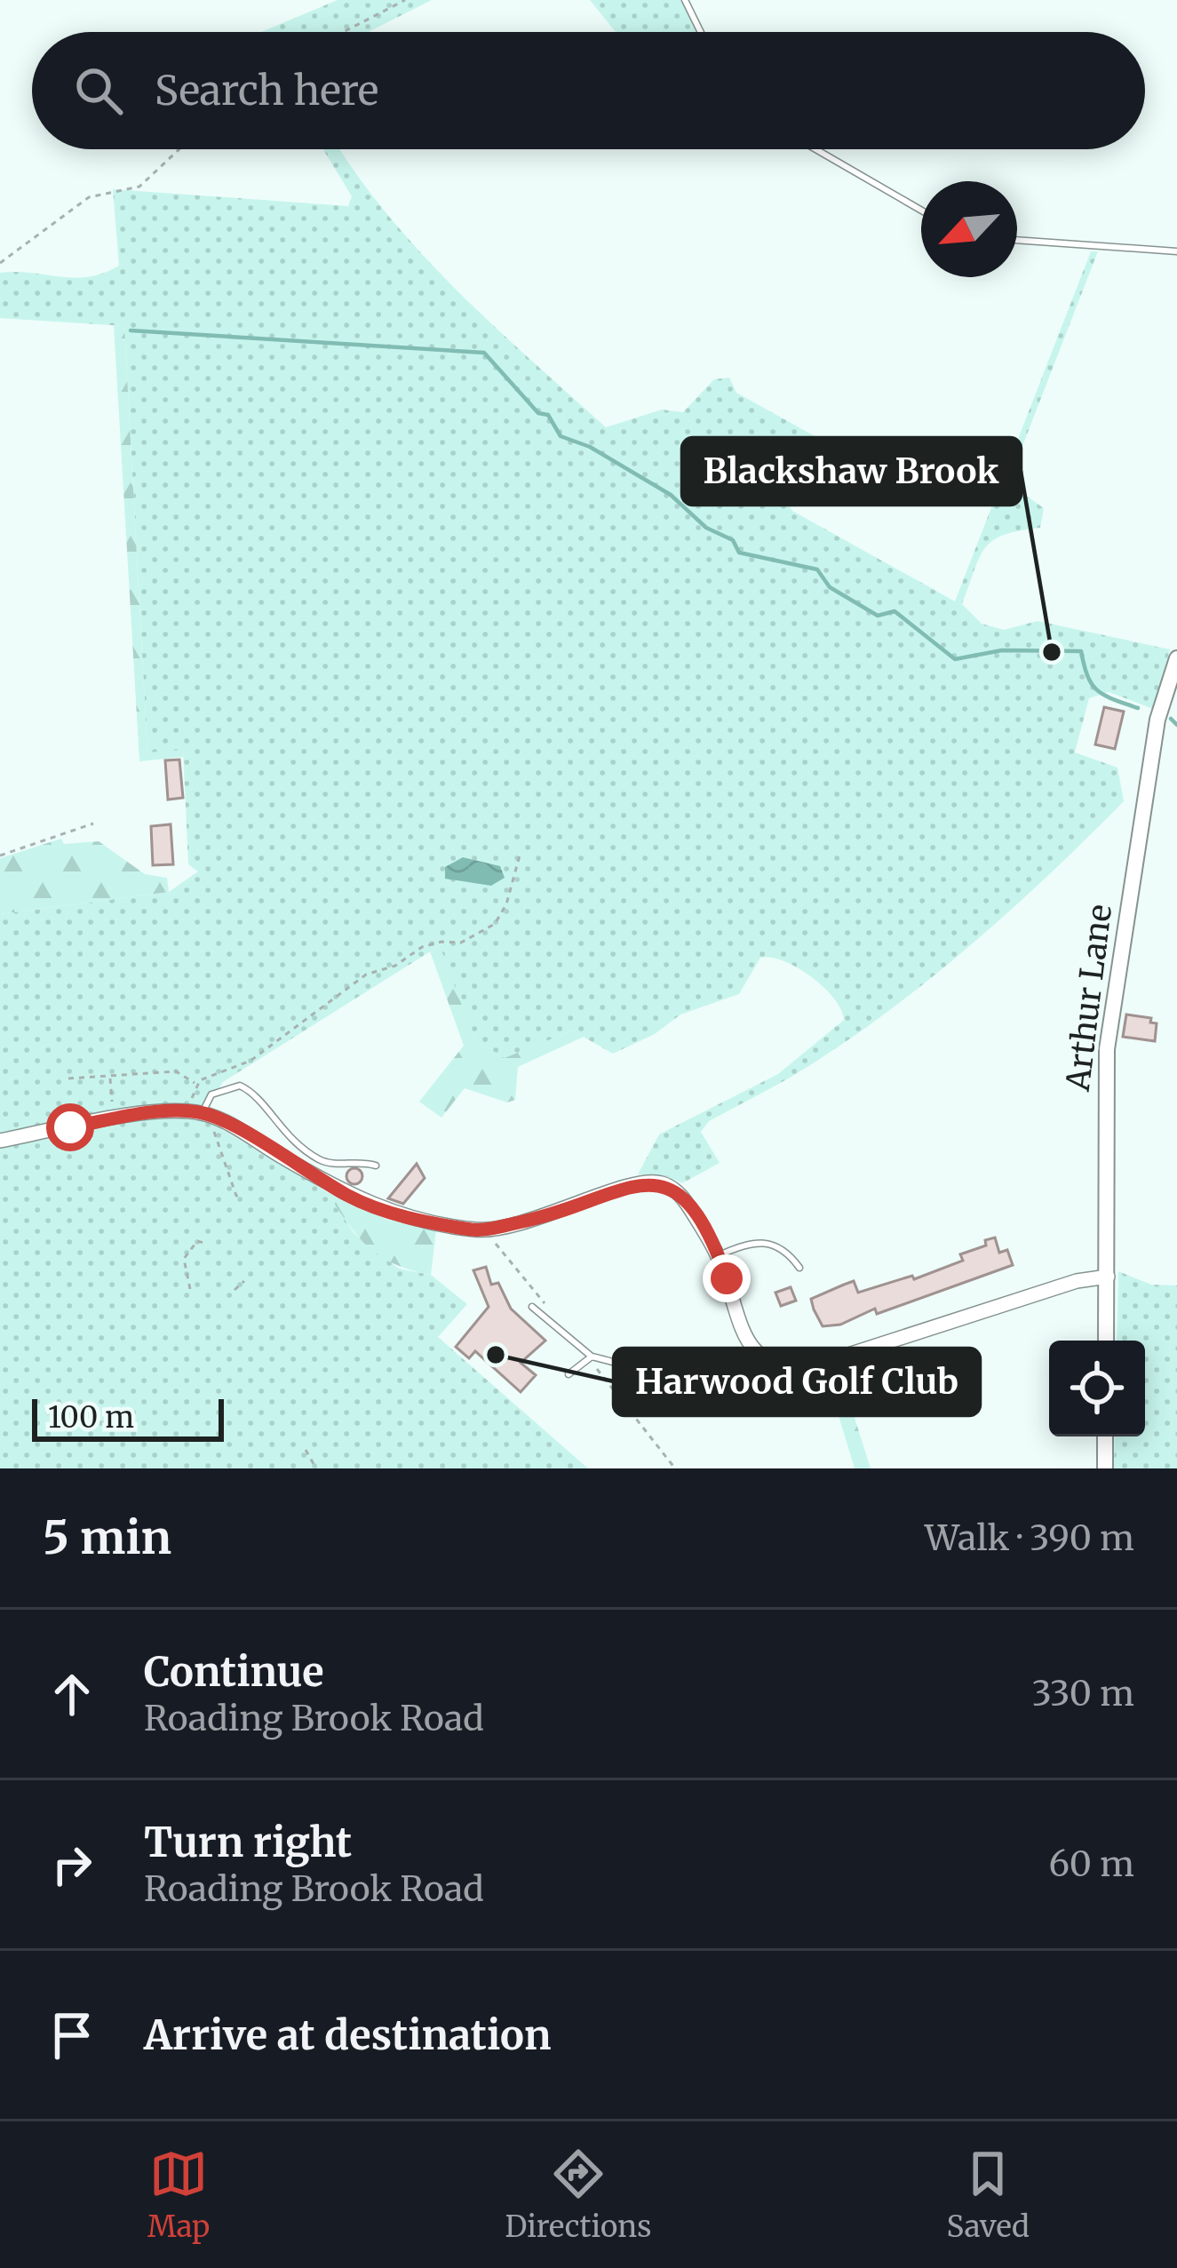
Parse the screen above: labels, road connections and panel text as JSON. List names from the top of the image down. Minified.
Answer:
{"streets":{"main road":["Arthur Lane"]},"places":["Blackshaw Brook","Harwood Golf Club"],"scale_bar":"100 m","north":"bottom left","page":{"search":"Search here","scale":"100 m","heading":["5 min","Walk · 390 m"],"list":[["Continue","Roading Brook Road","330 m"],["Turn right","Roading Brook Road","60 m"],"Arrive at destination"],"nav":["Map","Directions","Saved"]}}
